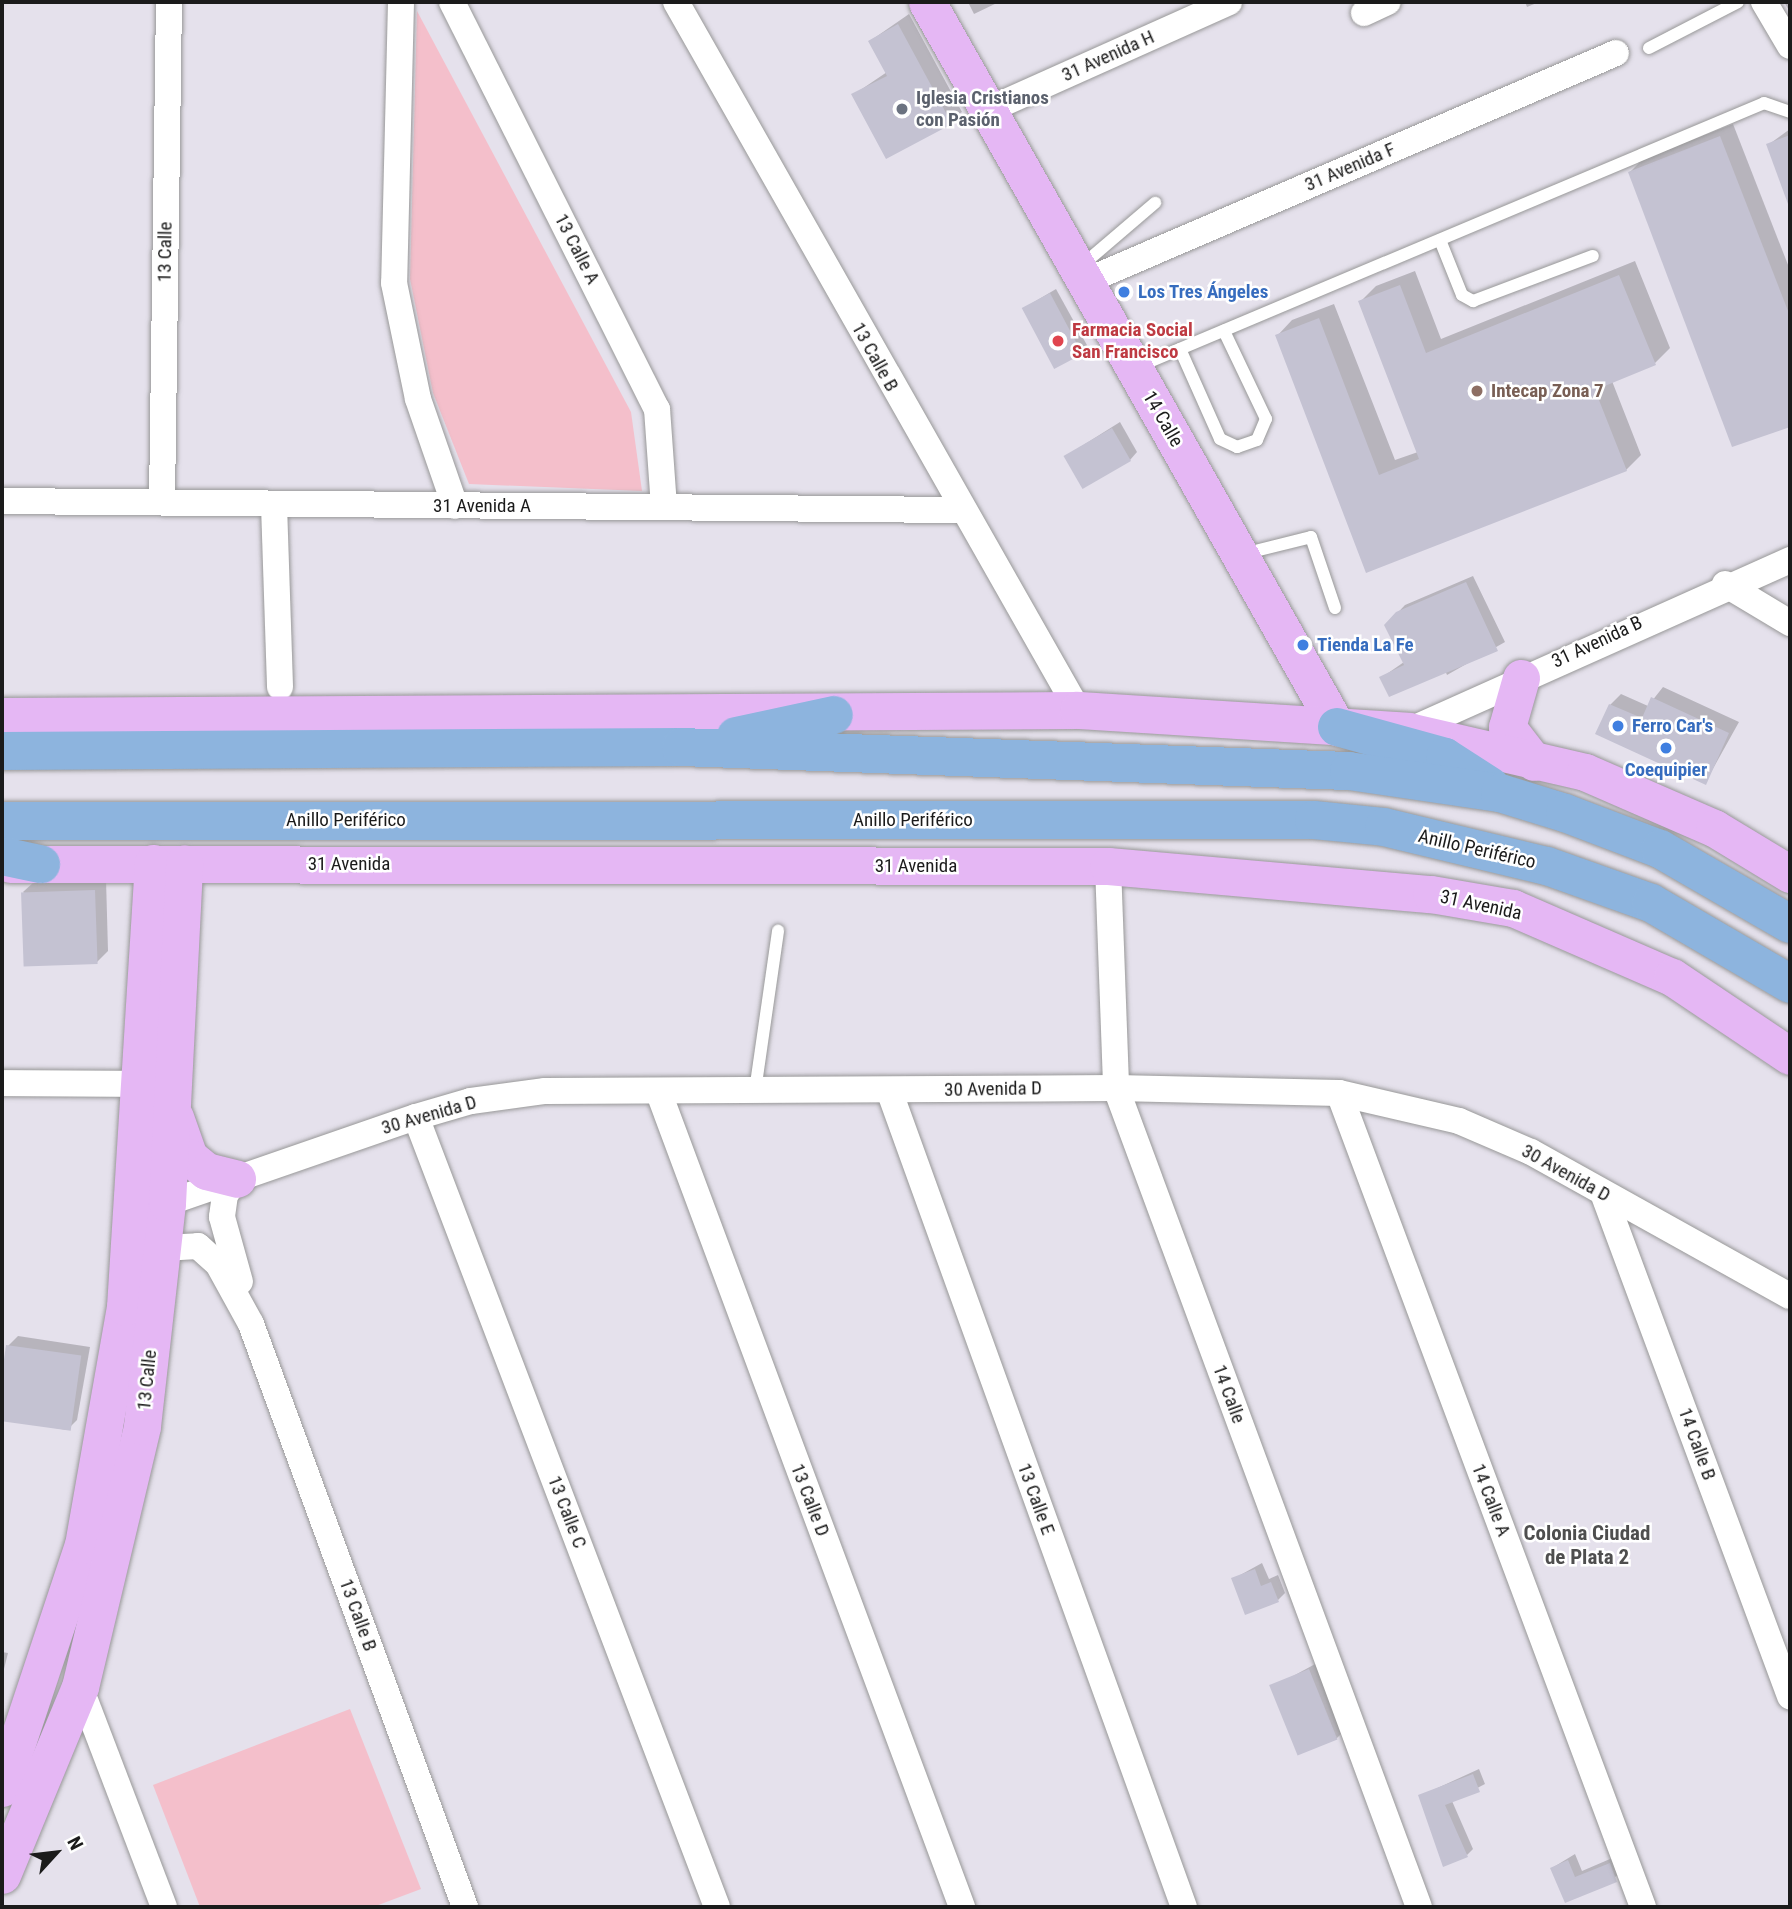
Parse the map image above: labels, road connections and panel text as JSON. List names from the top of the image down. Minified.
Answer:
{"streets":{"highway":["Anillo Periférico"],"street":["31 Avenida H","31 Avenida F","13 Calle A","13 Calle","13 Calle B","14 Calle","31 Avenida A","31 Avenida B","31 Avenida","30 Avenida D","14 Calle B","13 Calle E","13 Calle D","14 Calle A","13 Calle C"]},"crossings":[["31 Avenida H","14 Calle"],["31 Avenida F","14 Calle"],["13 Calle A","31 Avenida A"],["13 Calle","13 Calle B"],["13 Calle","31 Avenida A"],["13 Calle","31 Avenida"],["13 Calle","30 Avenida D"],["13 Calle B","31 Avenida A"],["13 Calle B","30 Avenida D"],["14 Calle","31 Avenida"],["14 Calle","30 Avenida D"],["30 Avenida D","14 Calle B"],["30 Avenida D","13 Calle E"],["30 Avenida D","13 Calle D"],["30 Avenida D","14 Calle A"],["30 Avenida D","13 Calle C"]],"districts":["Colonia Ciudad de Plata 2"],"places":["Iglesia Cristianos con Pasión","Los Tres Ángeles","Farmacia Social San Francisco","Intecap Zona 7","Tienda La Fe","Ferro Car's","Coequipier"],"north":"top right"}
